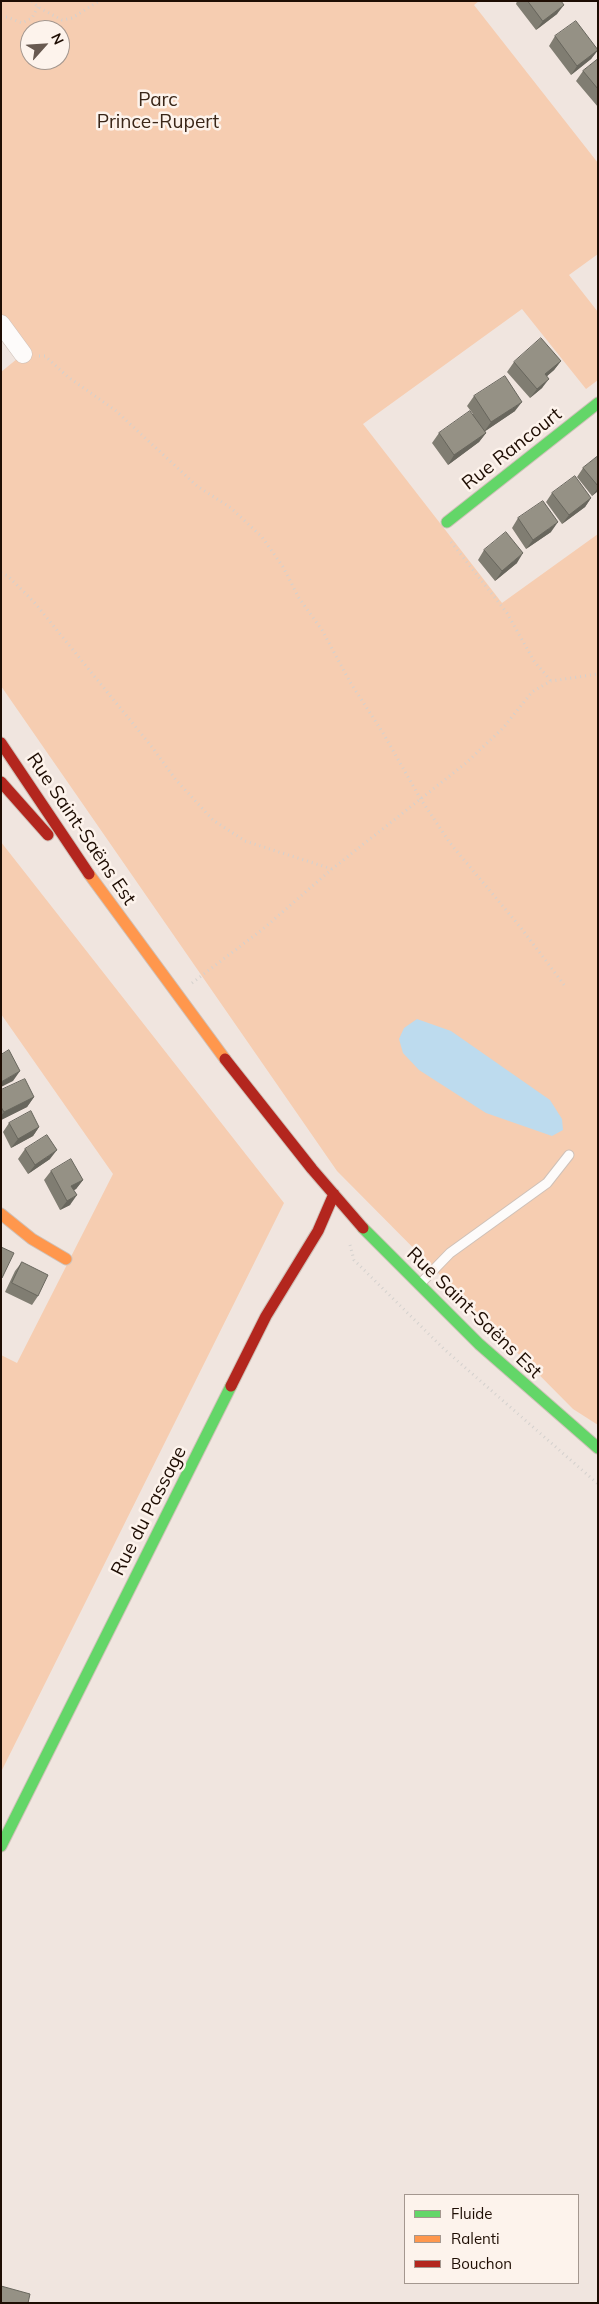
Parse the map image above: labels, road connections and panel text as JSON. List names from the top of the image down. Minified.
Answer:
{"streets":{"main road":["Rue Rancourt","Rue Saint-Saëns Est","Rue du Passage"]},"crossings":[["Rue Saint-Saëns Est","Rue du Passage"]],"parks":["Parc Prince-Rupert"],"legend":["Fluide","Ralenti","Bouchon"],"north":"top right"}
